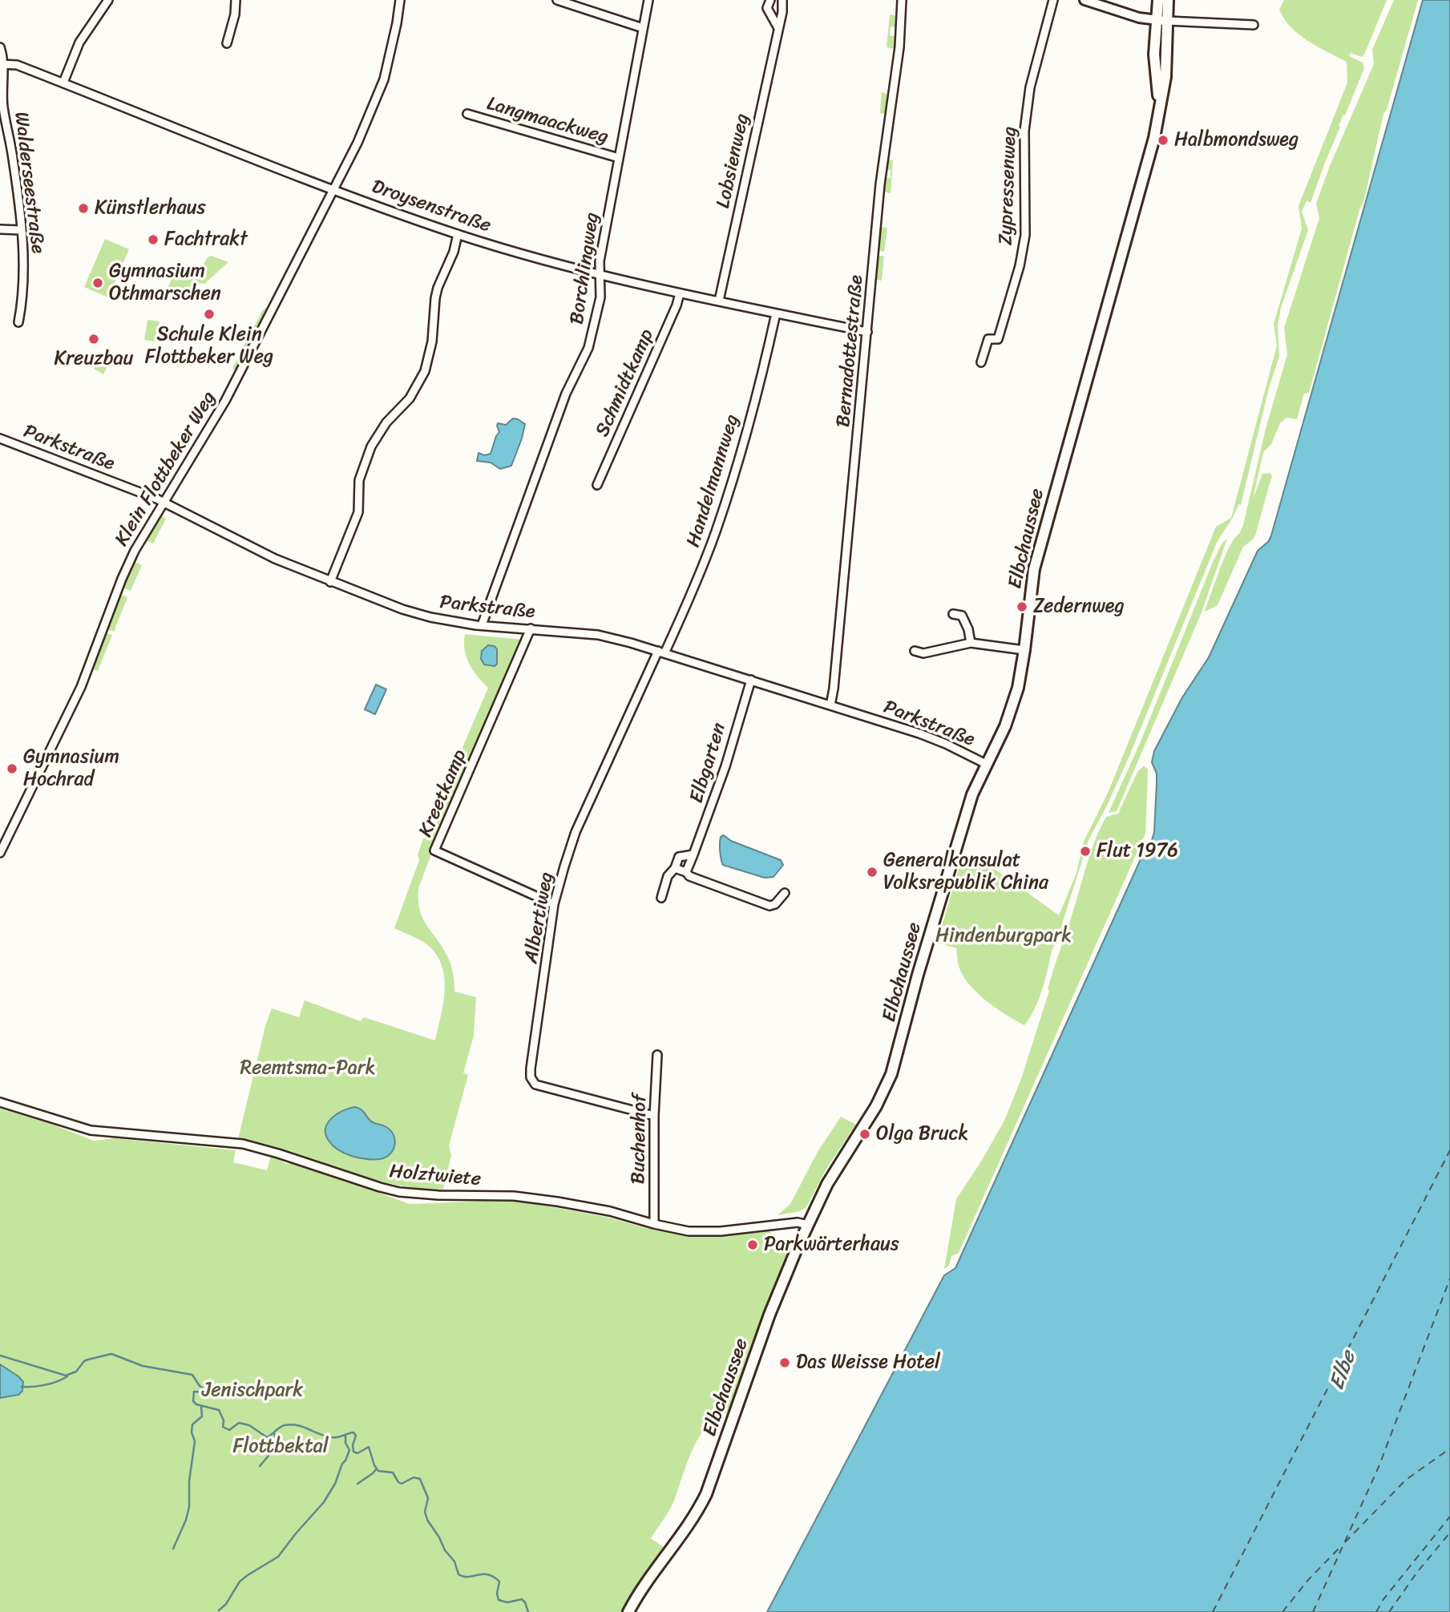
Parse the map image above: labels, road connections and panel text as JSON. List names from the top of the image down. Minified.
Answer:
{"streets":{"main road":["Elbchaussee"],"street":["Langmaackweg","Lobsienweg","Walderseestraße","Zypressenweg","Droysenstraße","Borchlingweg","Bernadottestraße","Schmidtkamp","Parkstraße","Klein Flottbeker Weg","Handelmannweg","Elbgarten","Kreetkamp","Albertiweg","Buchenhof","Holztwiete"]},"crossings":[["Langmaackweg","Borchlingweg"],["Lobsienweg","Droysenstraße"],["Walderseestraße","Droysenstraße"],["Droysenstraße","Borchlingweg"],["Droysenstraße","Bernadottestraße"],["Droysenstraße","Schmidtkamp"],["Droysenstraße","Klein Flottbeker Weg"],["Droysenstraße","Handelmannweg"],["Borchlingweg","Parkstraße"],["Bernadottestraße","Parkstraße"],["Parkstraße","Klein Flottbeker Weg"],["Parkstraße","Handelmannweg"],["Parkstraße","Elbchaussee"],["Parkstraße","Elbgarten"],["Parkstraße","Kreetkamp"],["Parkstraße","Albertiweg"],["Handelmannweg","Albertiweg"],["Elbchaussee","Holztwiete"],["Kreetkamp","Albertiweg"],["Albertiweg","Buchenhof"],["Buchenhof","Holztwiete"]],"water":["Elbe"],"parks":["Hindenburgpark","Reemtsma-Park","Jenischpark","Flottbektal"],"places":["Halbmondsweg","Künstlerhaus","Fachtrakt","Gymnasium Othmarschen","Schule Klein Flottbeker Weg","Kreuzbau","Zedernweg","Gymnasium Hochrad","Flut 1976","Generalkonsulat Volksrepublik China","Olga Bruck","Parkwärterhaus","Das Weisse Hotel"]}
